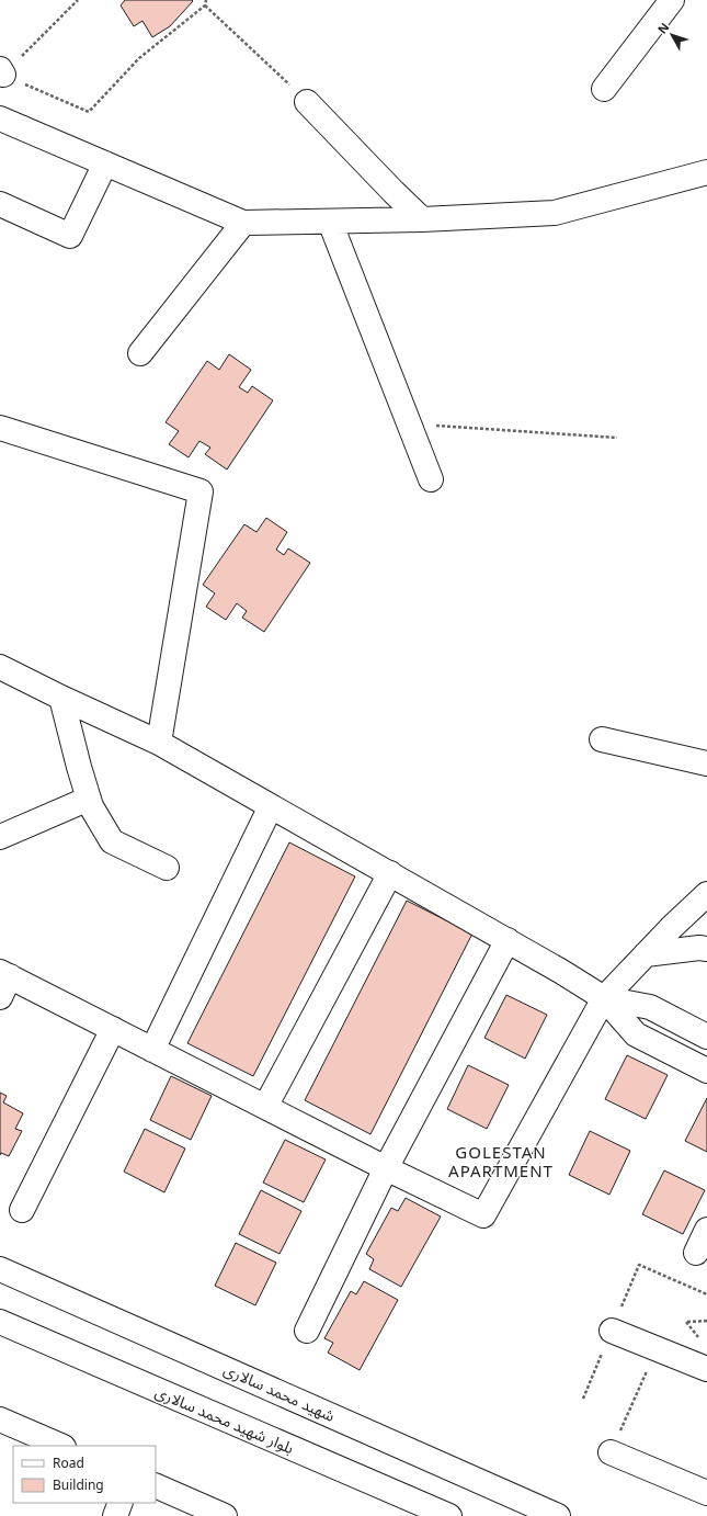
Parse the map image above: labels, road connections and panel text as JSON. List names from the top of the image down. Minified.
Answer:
{"streets":{"street":["شهید محمد سالاری","بلوار شهید محمد سالاری"]},"districts":["GOLESTAN APARTMENT"],"legend":["Road","Building"],"north":"top left"}
